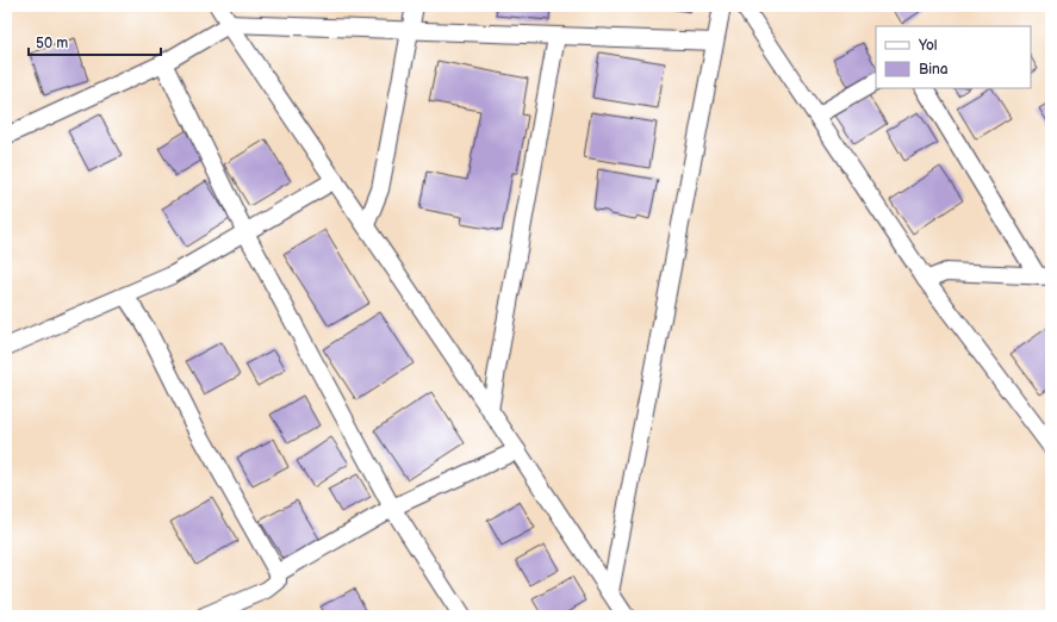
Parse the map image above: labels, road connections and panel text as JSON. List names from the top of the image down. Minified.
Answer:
{"legend":["Yol","Bina"],"scale_bar":"50 m"}
